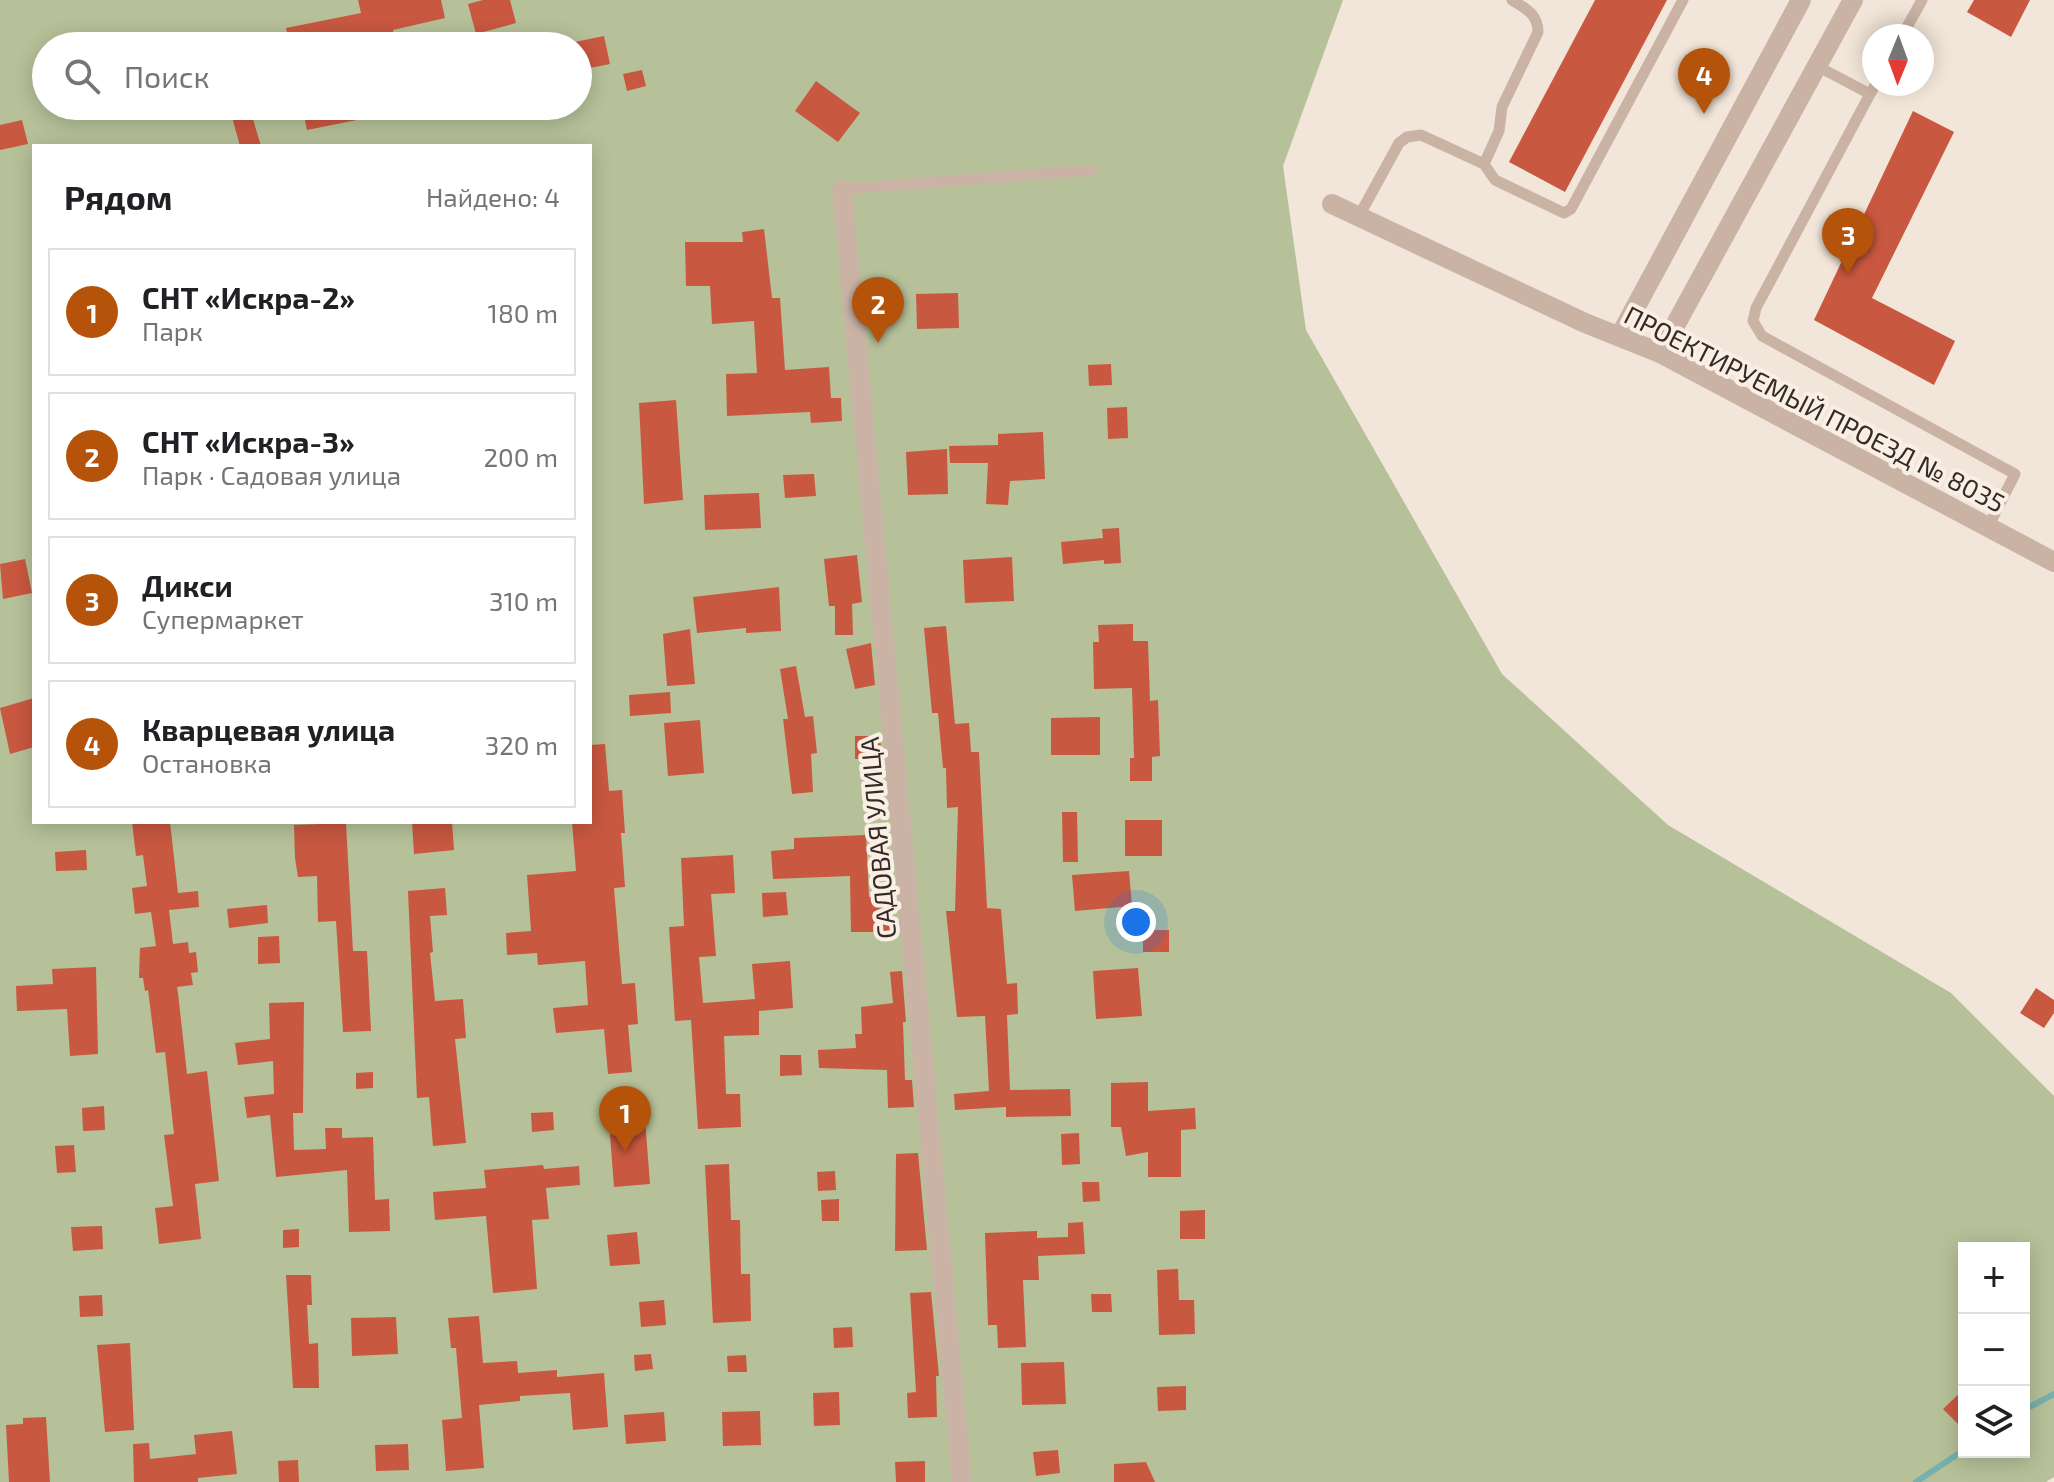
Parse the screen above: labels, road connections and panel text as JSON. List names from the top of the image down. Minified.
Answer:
{"streets":{"street":["ПРОЕКТИРУЕМЫЙ ПРОЕЗД № 8035","САДОВАЯ УЛИЦА"]},"north":"bottom","page":{"search":"Поиск","pins":["4","3","2","1"],"heading":["Рядом","Найдено: 4"],"list":[{"mark":"1","name":"СНТ «Искра-2»","note":"Парк","value":"180 m"},{"mark":"2","name":"СНТ «Искра-3»","note":"Парк · Садовая улица","value":"200 m"},{"mark":"3","name":"Дикси","note":"Супермаркет","value":"310 m"},{"mark":"4","name":"Кварцевая улица","note":"Остановка","value":"320 m"}],"map_buttons":["+","−"]}}
